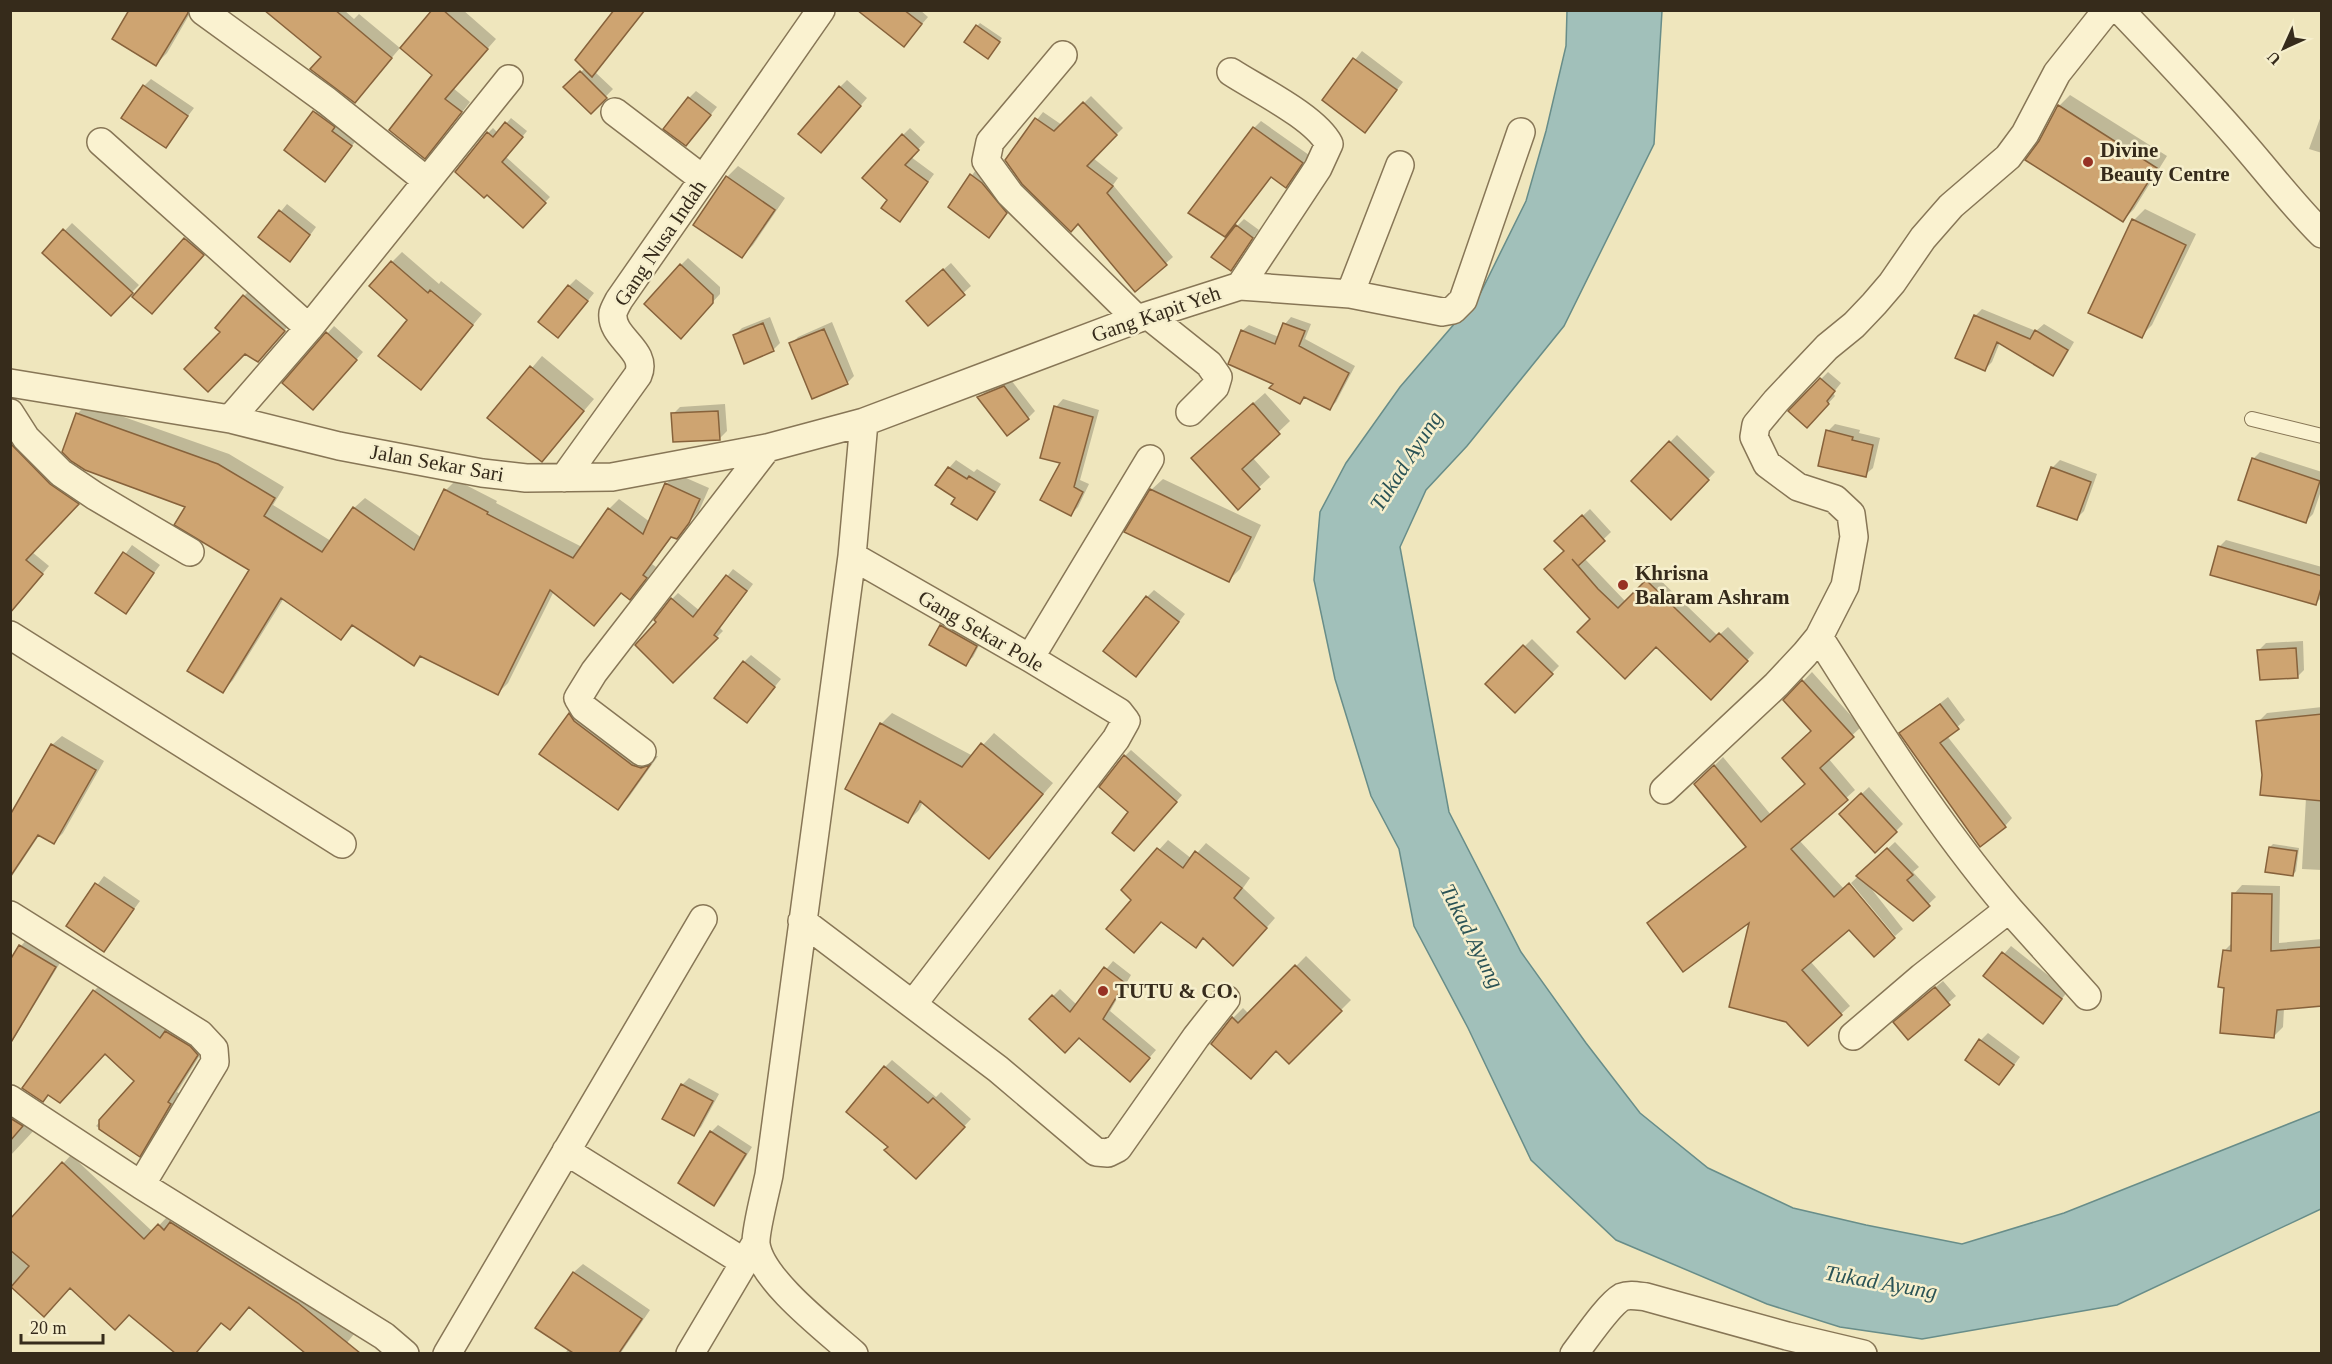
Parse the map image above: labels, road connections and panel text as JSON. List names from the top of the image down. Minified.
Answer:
{"streets":{"street":["Gang Nusa Indah","Gang Kapit Yeh","Jalan Sekar Sari","Gang Sekar Pole"]},"crossings":[["Gang Nusa Indah","Jalan Sekar Sari"],["Gang Kapit Yeh","Jalan Sekar Sari"]],"water":["Tukad Ayung"],"places":["Divine Beauty Centre","Khrisna Balaram Ashram","TUTU & CO."],"scale_bar":"20 m","north":"bottom left"}
